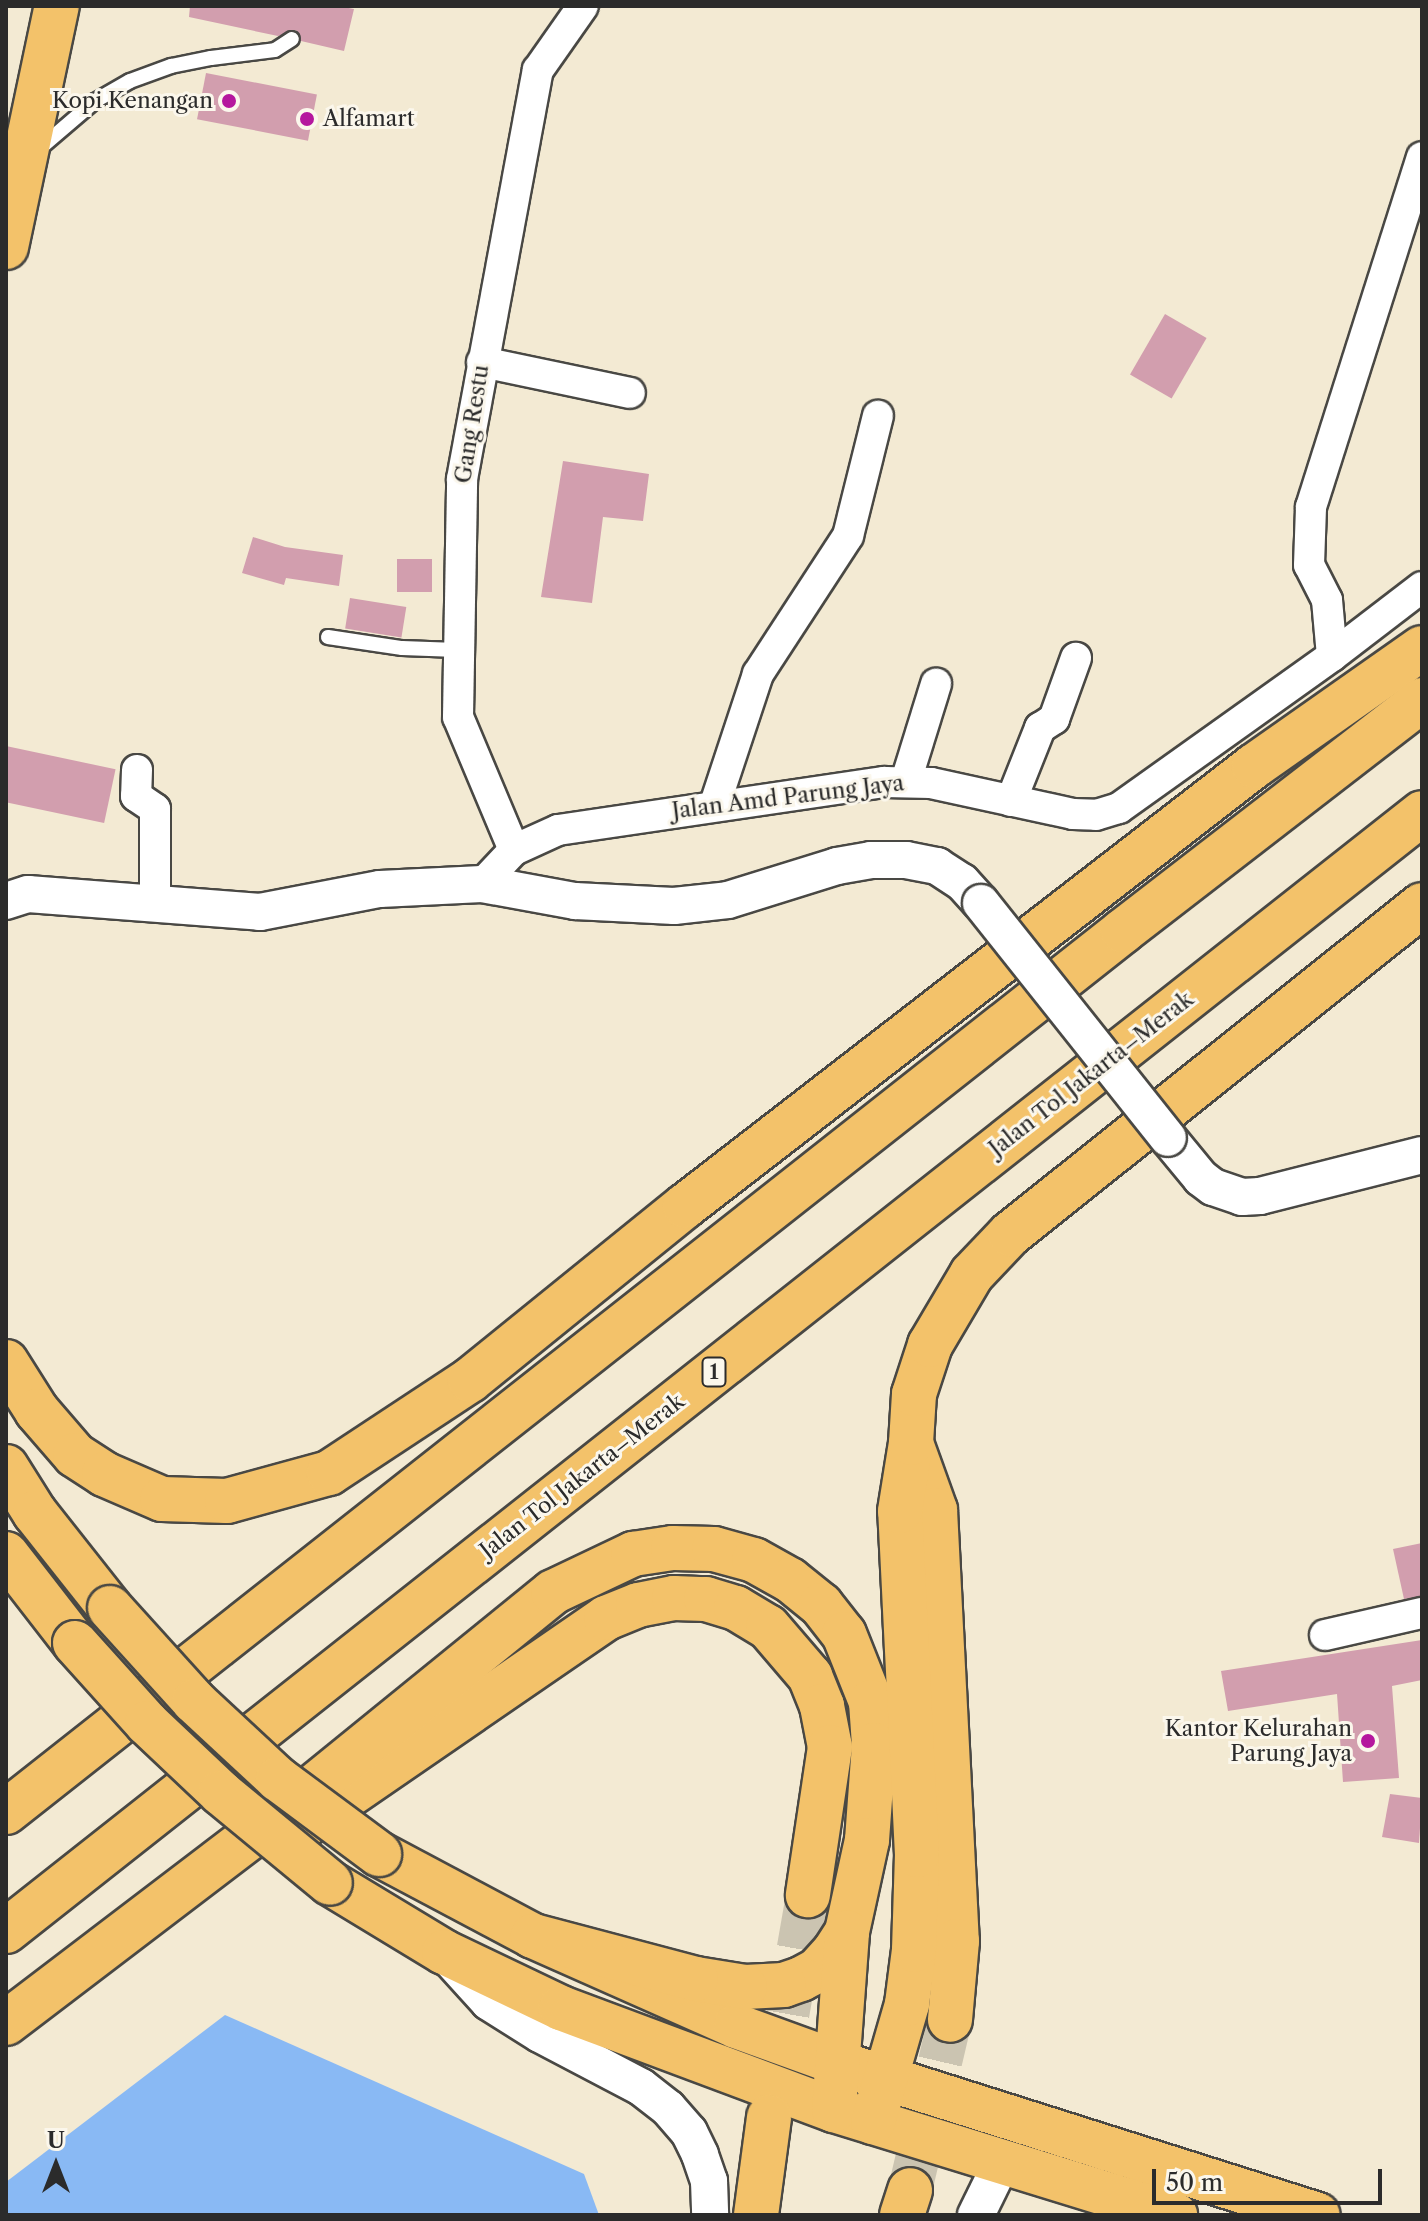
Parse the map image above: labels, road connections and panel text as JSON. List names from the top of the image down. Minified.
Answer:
{"streets":{"main road":["Jalan Tol Jakarta–Merak","1"],"street":["Gang Restu","Jalan Amd Parung Jaya"]},"crossings":[["Gang Restu","Jalan Amd Parung Jaya"]],"places":["Kopi Kenangan","Alfamart","Kantor Kelurahan Parung Jaya"],"scale_bar":"50 m","north":"top"}
